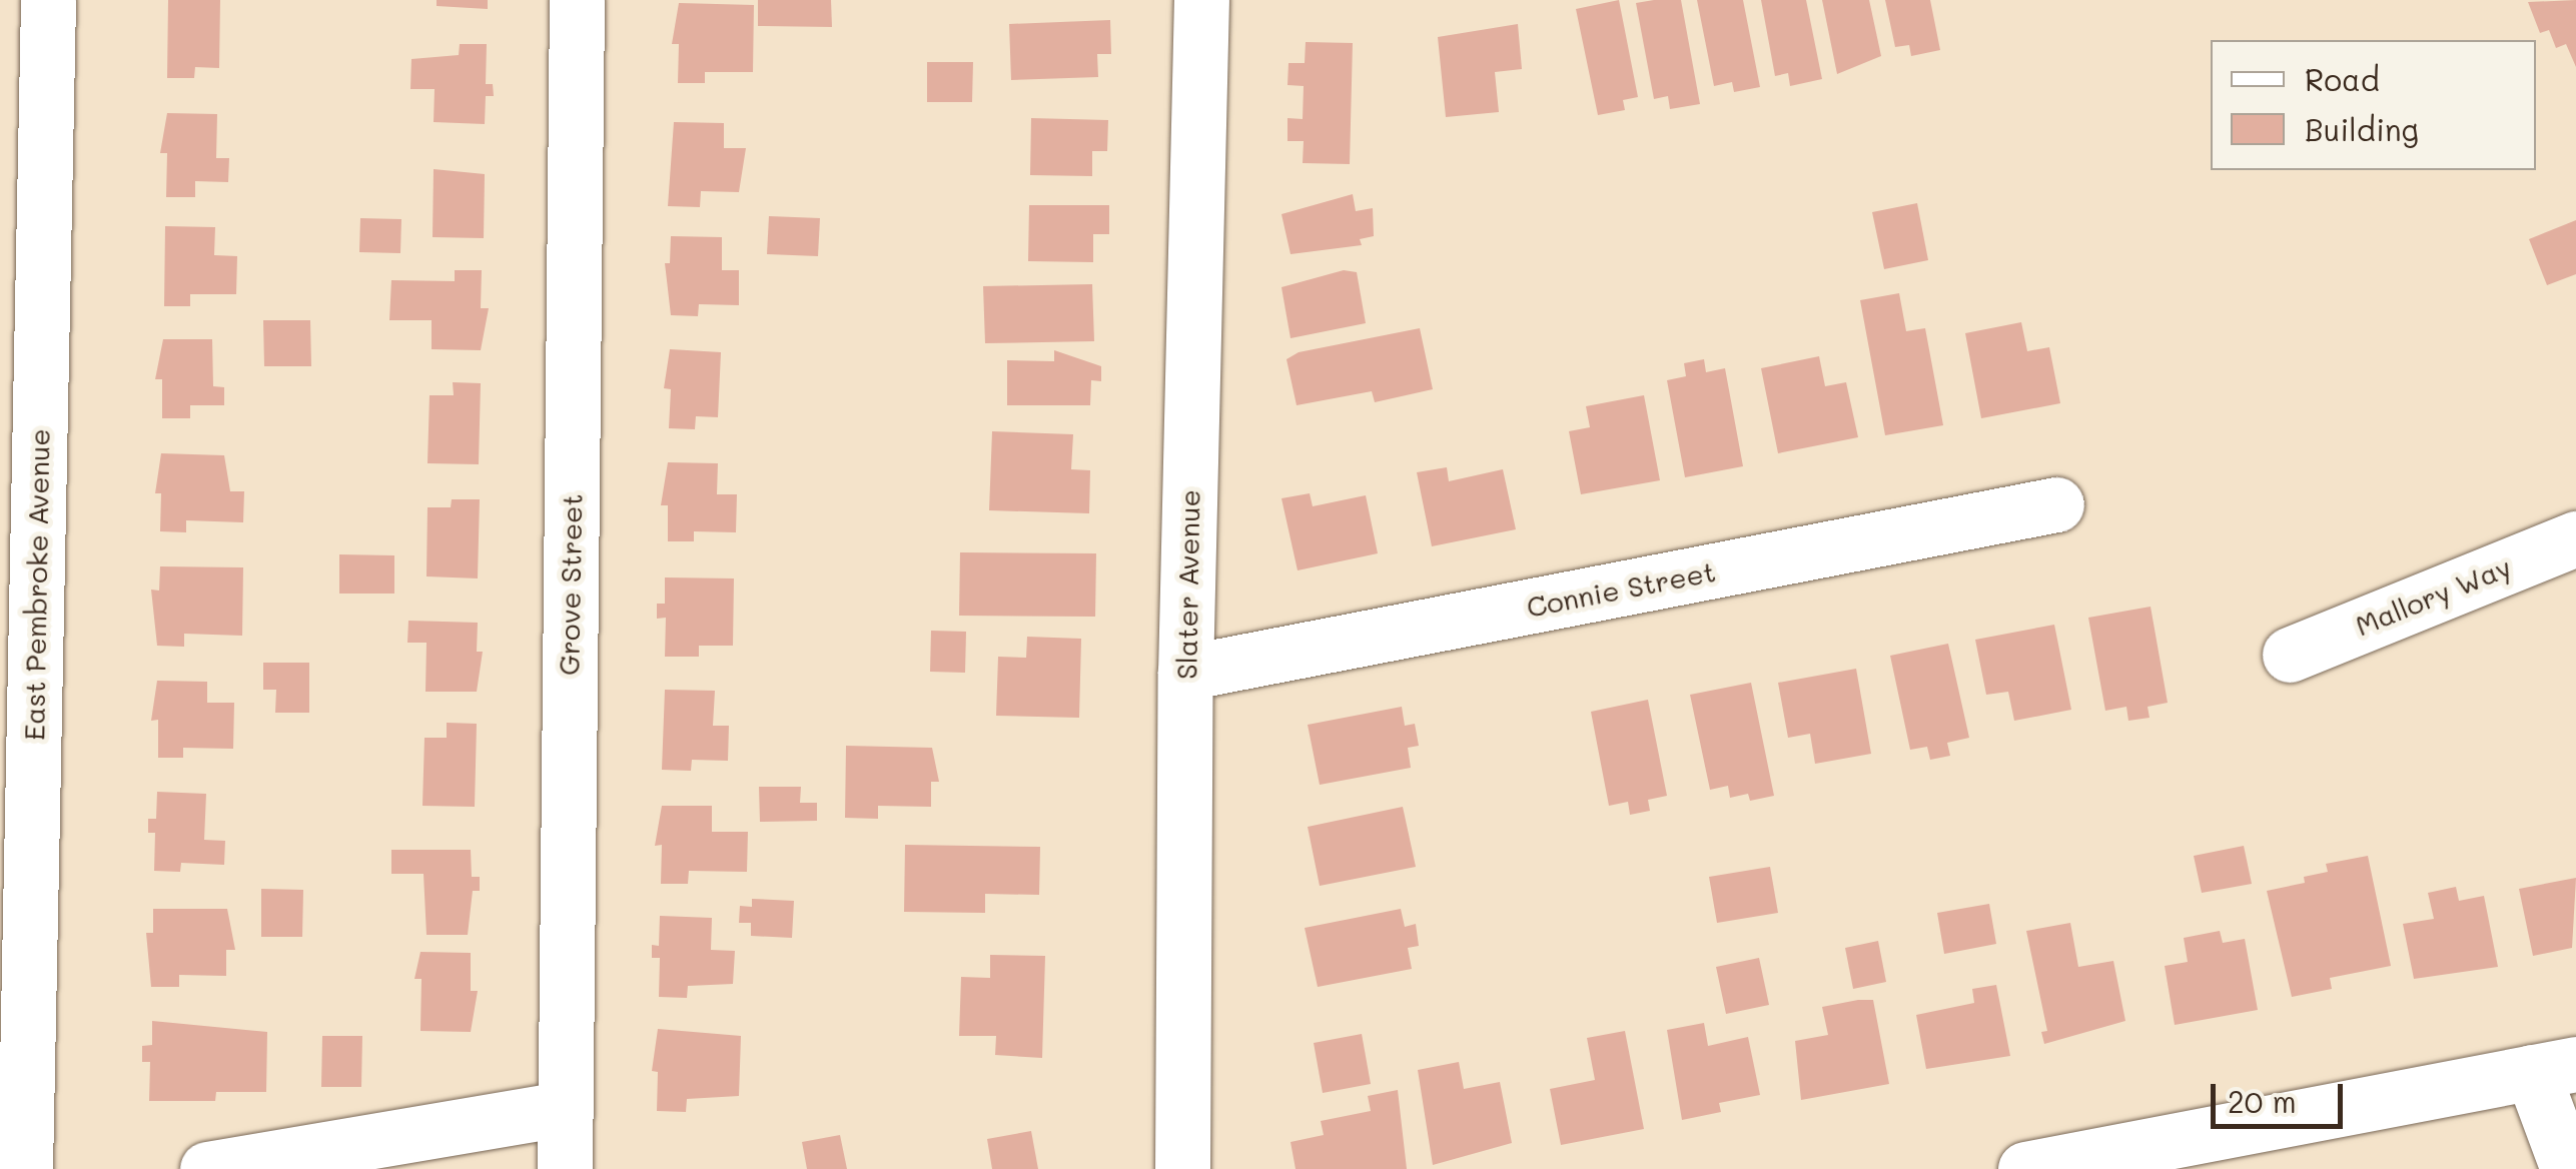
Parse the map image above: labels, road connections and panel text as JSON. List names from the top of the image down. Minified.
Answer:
{"streets":{"street":["East Pembroke Avenue","Grove Street","Slater Avenue","Connie Street","Mallory Way"]},"crossings":[["Slater Avenue","Connie Street"]],"legend":["Road","Building"],"scale_bar":"20 m"}
